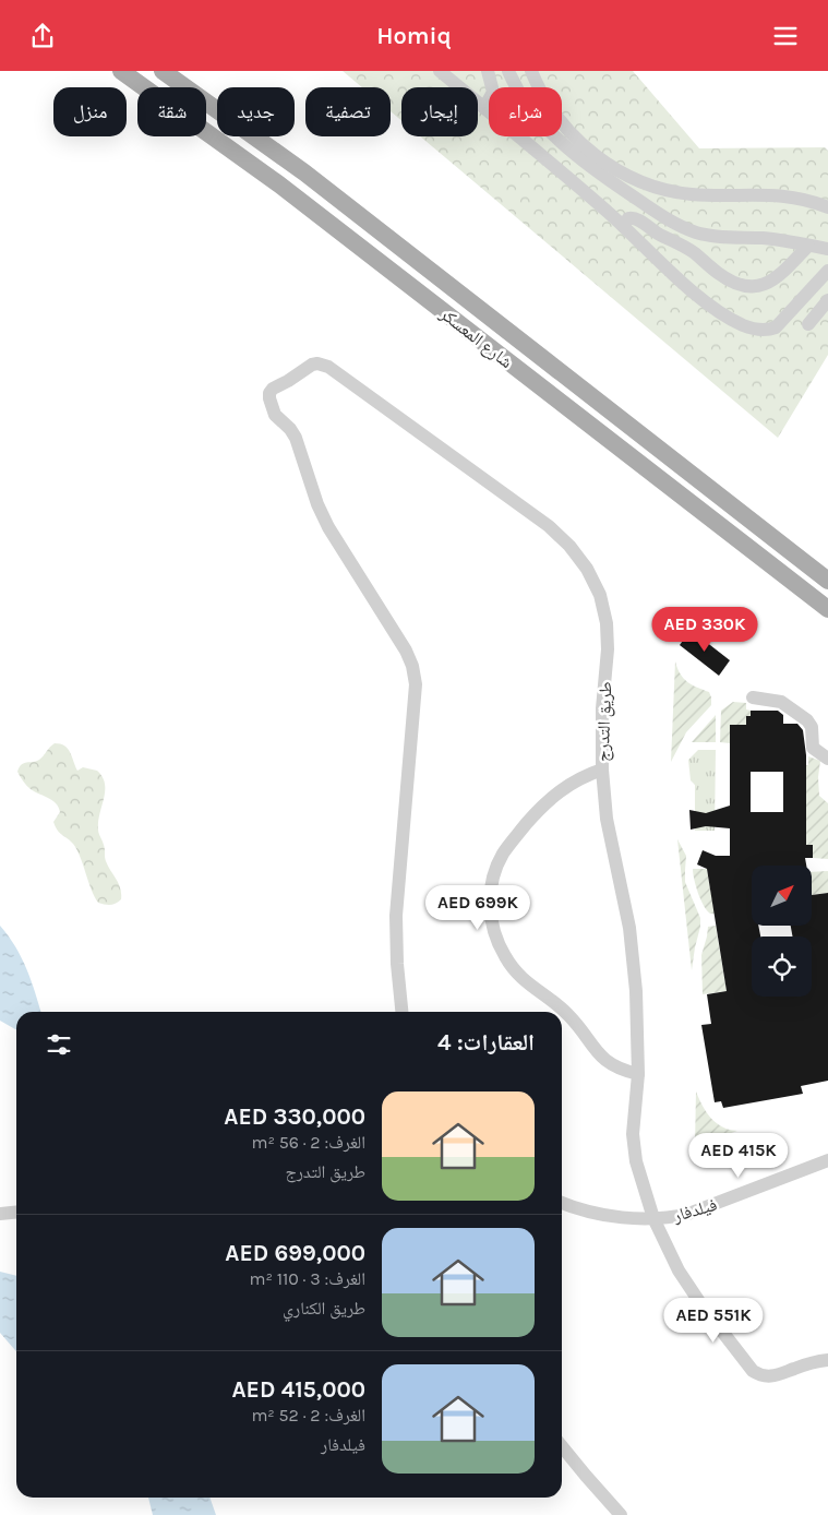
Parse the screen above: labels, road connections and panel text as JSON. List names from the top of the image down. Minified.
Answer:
{"streets":{"main road":["شارع المعسكر"],"street":["طريق التدرج","فيلدفار"]},"crossings":[["طريق التدرج","فيلدفار"]],"north":"top right","page":{"header":"Homiq","chip":["شراء","إيجار","تصفية","جديد","شقة","منزل"],"price":["AED 330K","AED 699K","AED 415K","AED 551K"],"heading":"العقارات: 4","list":[{"name":"AED 330,000","note":"الغرف: 2 · 56 m² · طريق التدرج"},{"name":"AED 699,000","note":"الغرف: 3 · 110 m² · طريق الكناري"},{"name":"AED 415,000","note":"الغرف: 2 · 52 m² · فيلدفار"}]}}
